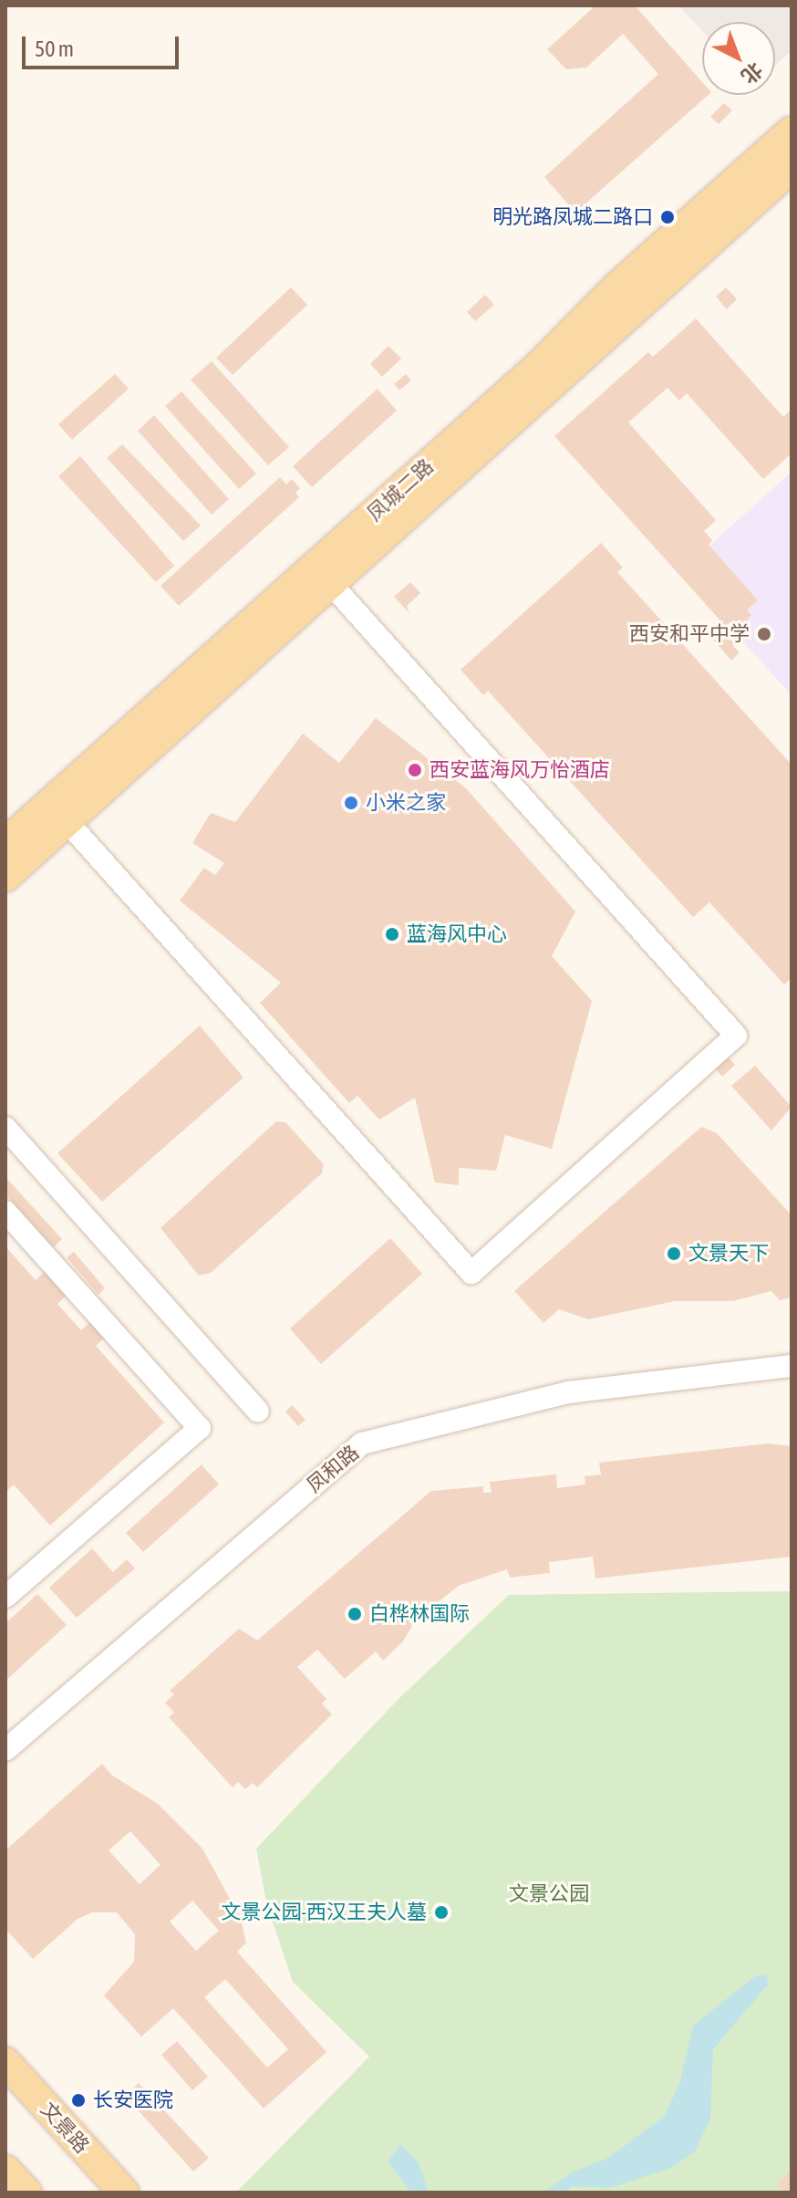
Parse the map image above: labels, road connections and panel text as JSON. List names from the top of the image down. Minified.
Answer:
{"streets":{"main road":["凤城二路","文景路"],"street":["凤和路"]},"parks":["文景公园"],"places":["明光路凤城二路口","西安和平中学","西安蓝海风万怡酒店","小米之家","蓝海风中心","文景天下","白桦林国际","文景公园-西汉王夫人墓","长安医院"],"scale_bar":"50 m","north":"bottom right"}
